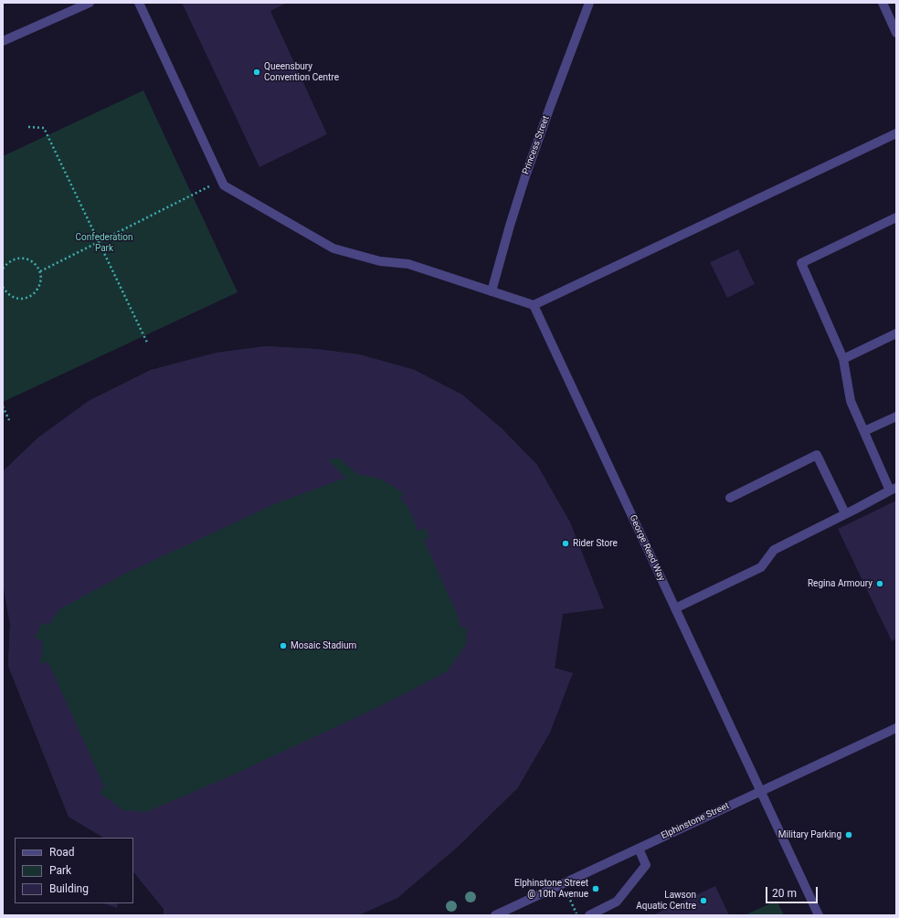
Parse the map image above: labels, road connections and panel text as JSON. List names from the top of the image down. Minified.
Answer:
{"streets":{"street":["Princess Street","George Reed Way","Elphinstone Street"]},"crossings":[["George Reed Way","Elphinstone Street"]],"parks":["Confederation Park"],"places":["Queensbury Convention Centre","Rider Store","Regina Armoury","Mosaic Stadium","Military Parking","Elphinstone Street @ 10th Avenue","Lawson Aquatic Centre"],"legend":["Road","Park","Building"],"scale_bar":"20 m"}
